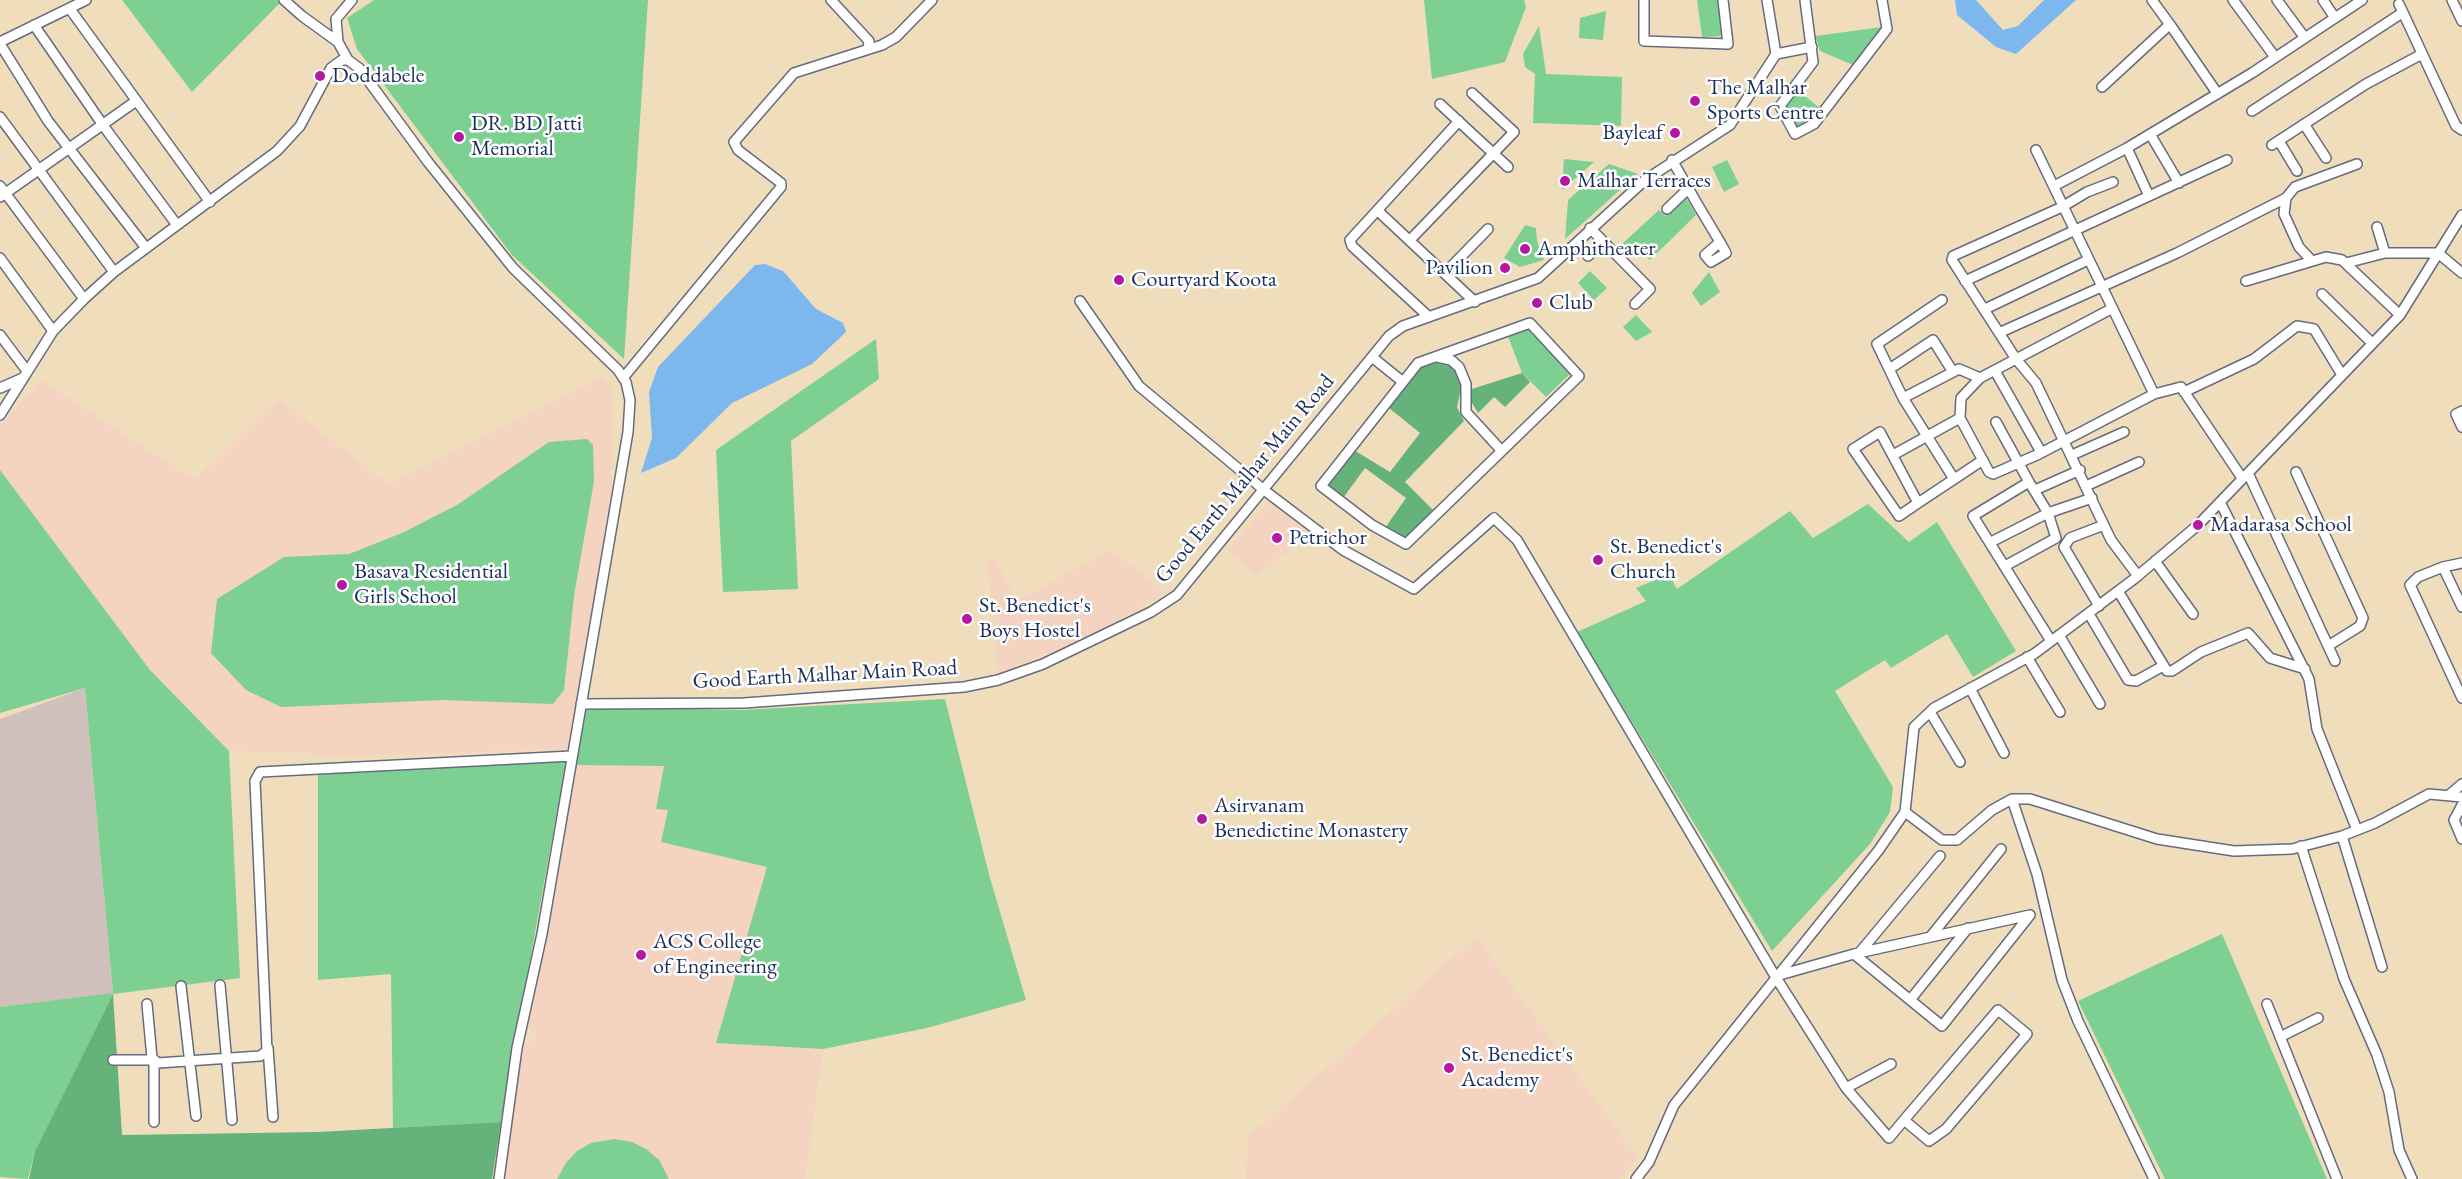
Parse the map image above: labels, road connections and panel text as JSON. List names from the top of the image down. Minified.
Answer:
{"streets":{"street":["Good Earth Malhar Main Road"]},"places":["Doddabele","The Malhar Sports Centre","Bayleaf","DR. BD Jatti Memorial","Malhar Terraces","Amphitheater","Pavilion","Courtyard Koota","Club","Madarasa School","Petrichor","St. Benedict's Church","Basava Residential Girls School","St. Benedict's Boys Hostel","Asirvanam Benedictine Monastery","ACS College of Engineering","St. Benedict's Academy"]}
